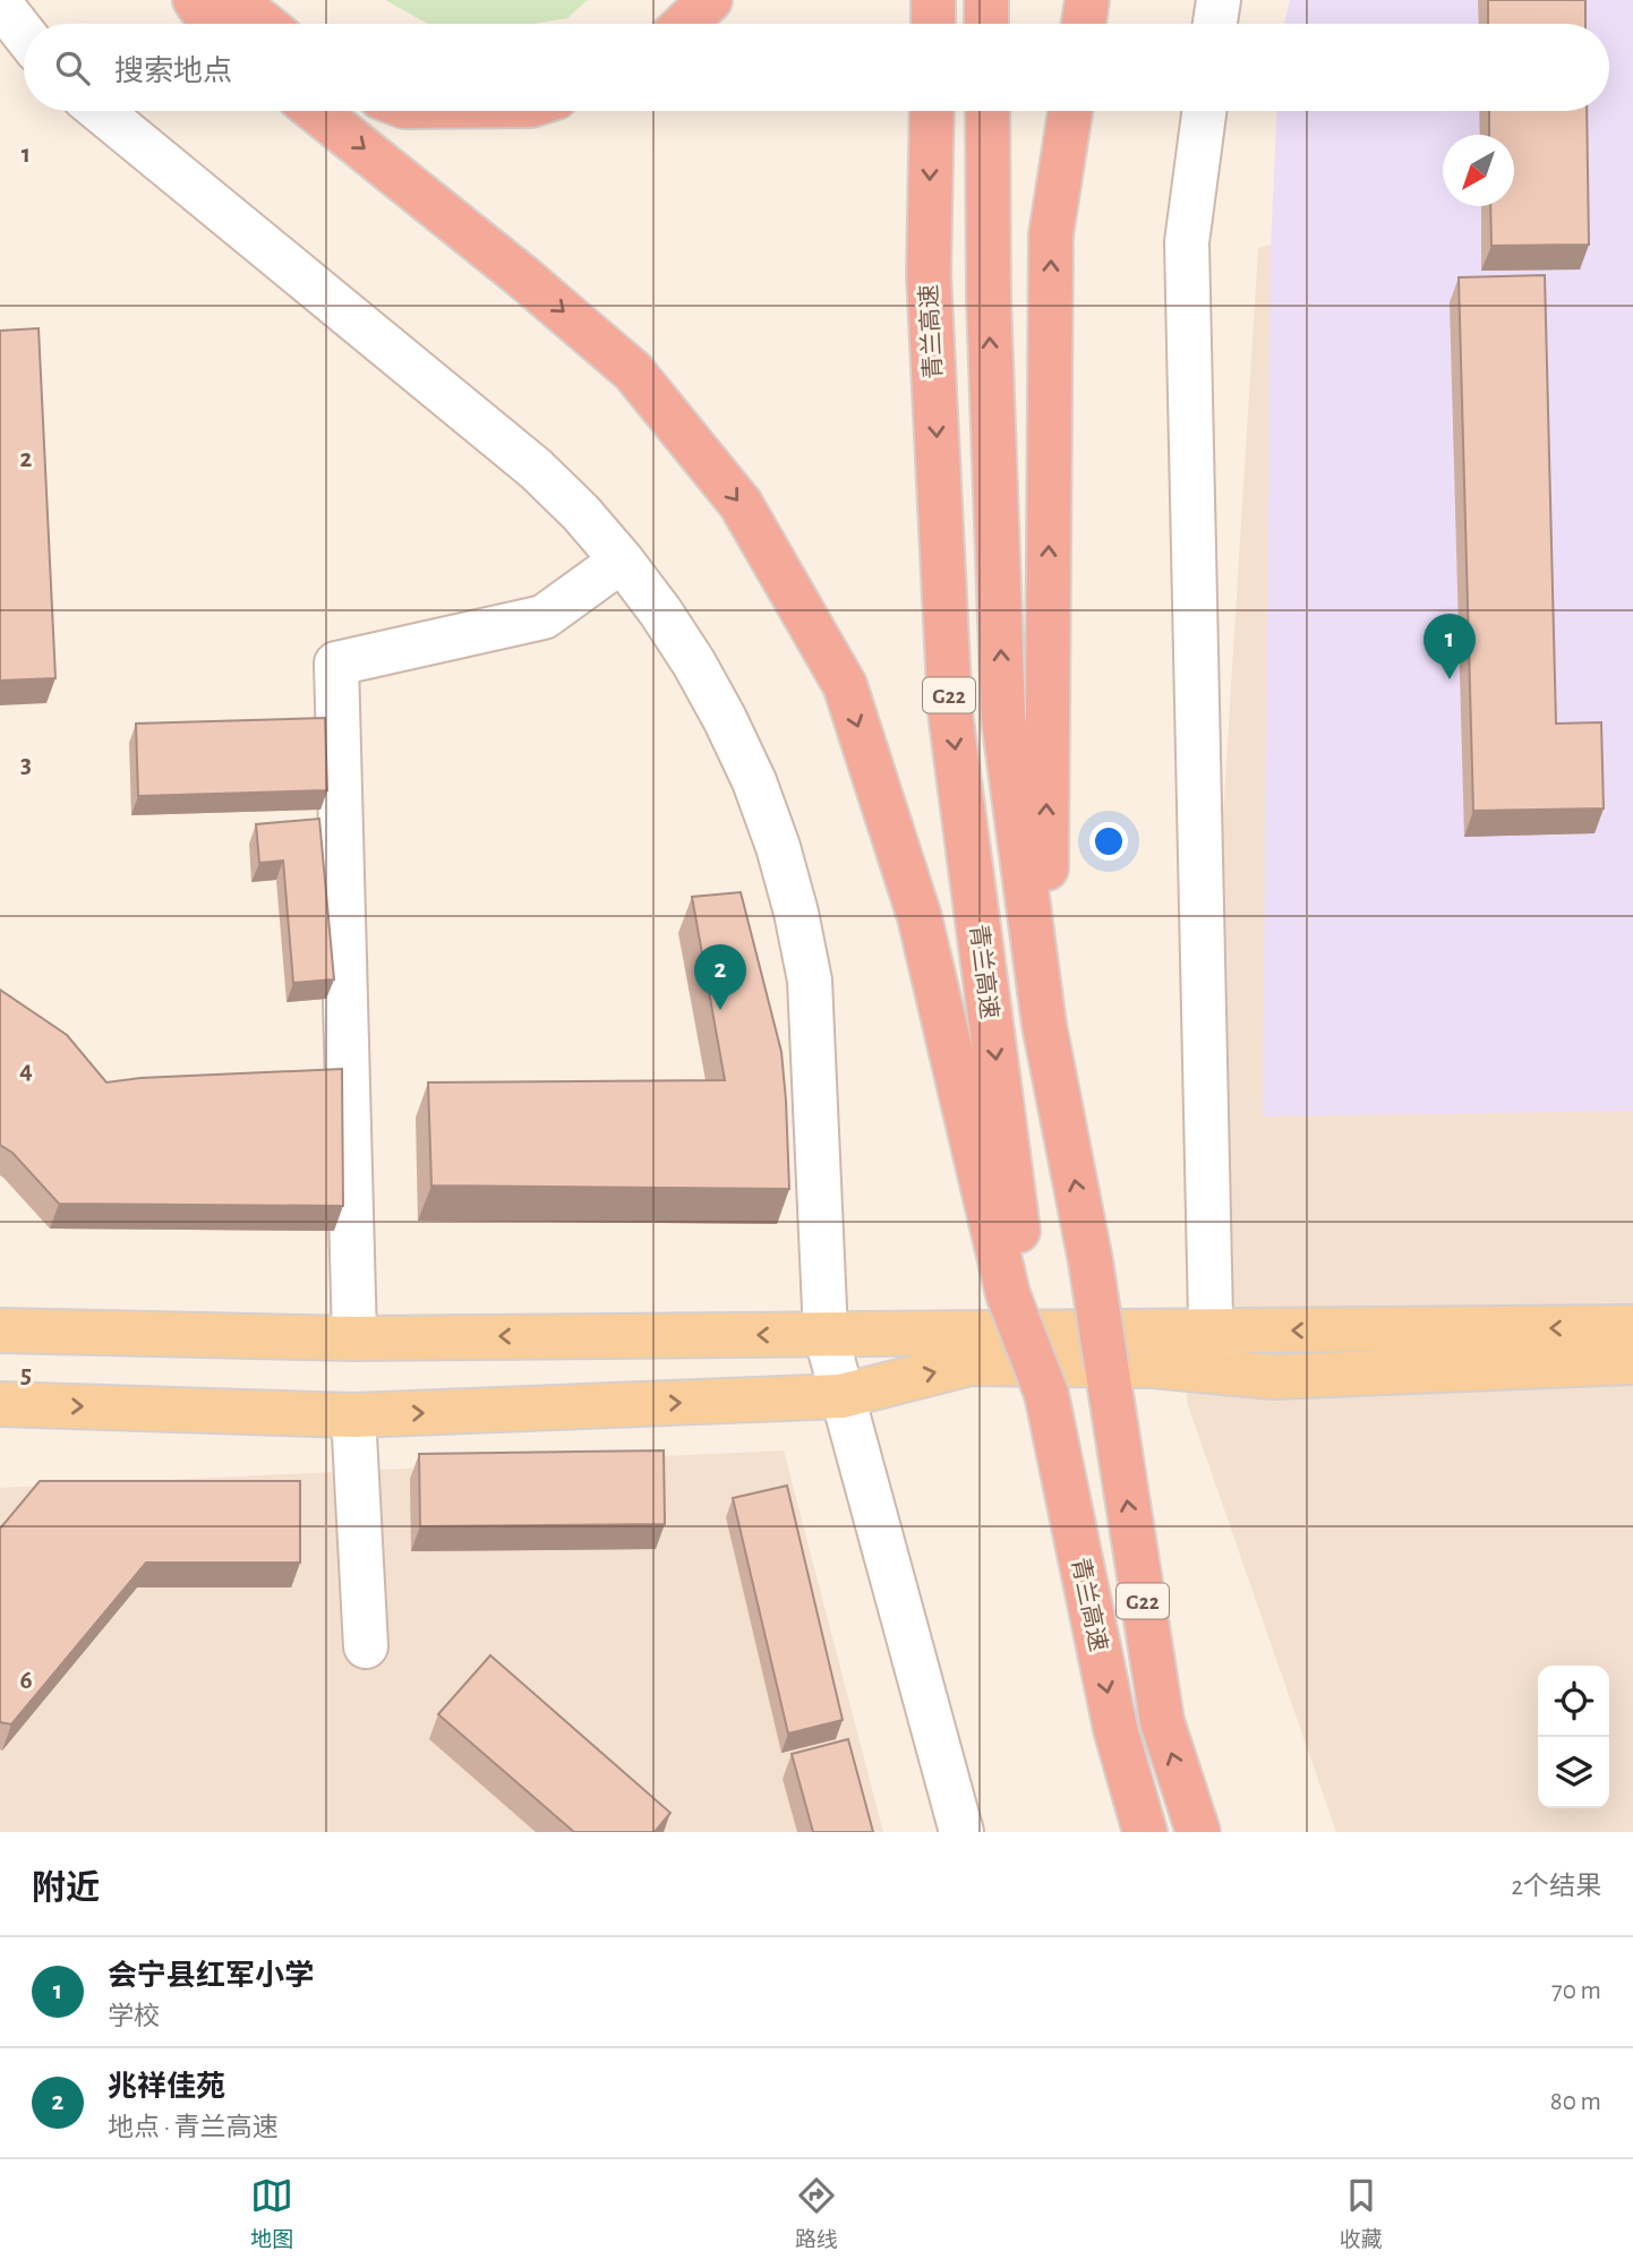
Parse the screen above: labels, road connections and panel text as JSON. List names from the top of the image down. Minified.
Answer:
{"streets":{"highway":["青兰高速","G22"]},"north":"bottom left","page":{"search":"搜索地点","pins":["1","2"],"heading":["附近","2个结果"],"list":[{"mark":"1","name":"会宁县红军小学","note":"学校","value":"70 m"},{"mark":"2","name":"兆祥佳苑","note":"地点 · 青兰高速","value":"80 m"}],"nav":["地图","路线","收藏"]},"grid":{"rows":["1","2","3","4","5","6"]}}
